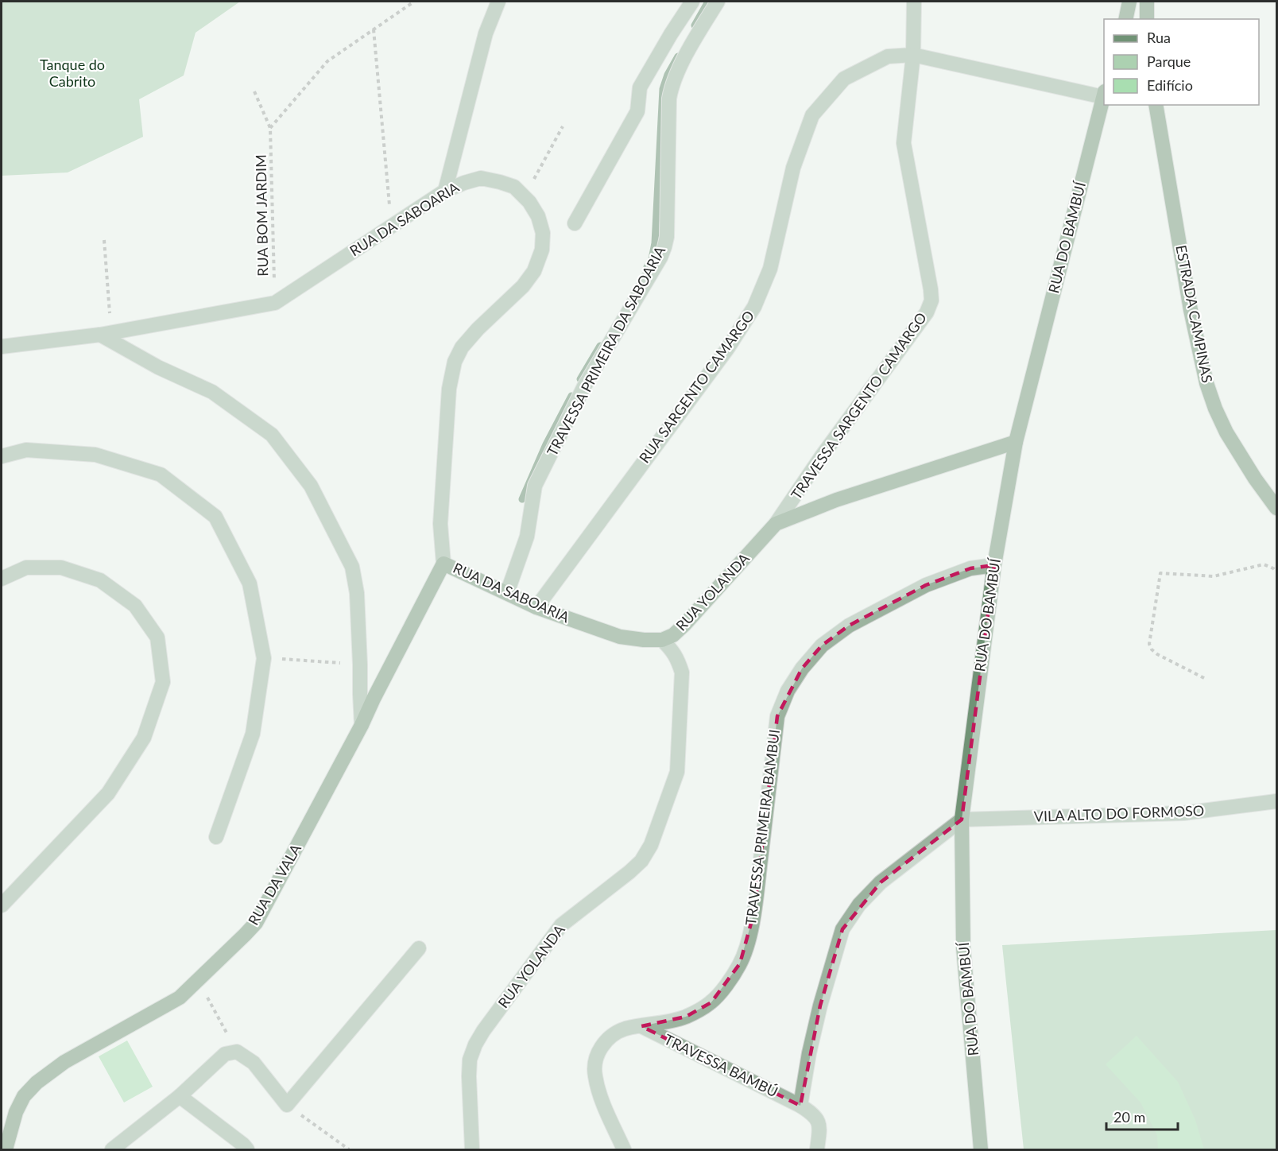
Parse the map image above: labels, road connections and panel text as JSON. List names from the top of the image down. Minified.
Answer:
{"streets":{"main road":["RUA DA SABOARIA","RUA DO BAMBUÍ","ESTRADA CAMPINAS","RUA YOLANDA","RUA DA VALA"],"street":["TRAVESSA PRIMEIRA DA SABOARIA","RUA SARGENTO CAMARGO","TRAVESSA SARGENTO CAMARGO","VILA ALTO DO FORMOSO","TRAVESSA PRIMEIRA BAMBUI","TRAVESSA BAMBÚ"],"path":["RUA BOM JARDIM"]},"crossings":[["RUA BOM JARDIM","RUA DA SABOARIA"],["RUA DA SABOARIA","TRAVESSA PRIMEIRA DA SABOARIA"],["RUA DA SABOARIA","RUA SARGENTO CAMARGO"],["RUA DA SABOARIA","RUA YOLANDA"],["RUA DA SABOARIA","RUA DA VALA"],["RUA DO BAMBUÍ","RUA SARGENTO CAMARGO"],["RUA DO BAMBUÍ","RUA YOLANDA"],["RUA DO BAMBUÍ","VILA ALTO DO FORMOSO"],["RUA DO BAMBUÍ","TRAVESSA PRIMEIRA BAMBUI"],["RUA SARGENTO CAMARGO","TRAVESSA SARGENTO CAMARGO"],["TRAVESSA SARGENTO CAMARGO","RUA YOLANDA"],["TRAVESSA PRIMEIRA BAMBUI","TRAVESSA BAMBÚ"]],"parks":["Tanque do Cabrito"],"legend":["Rua","Parque","Edifício"],"scale_bar":"20 m"}
